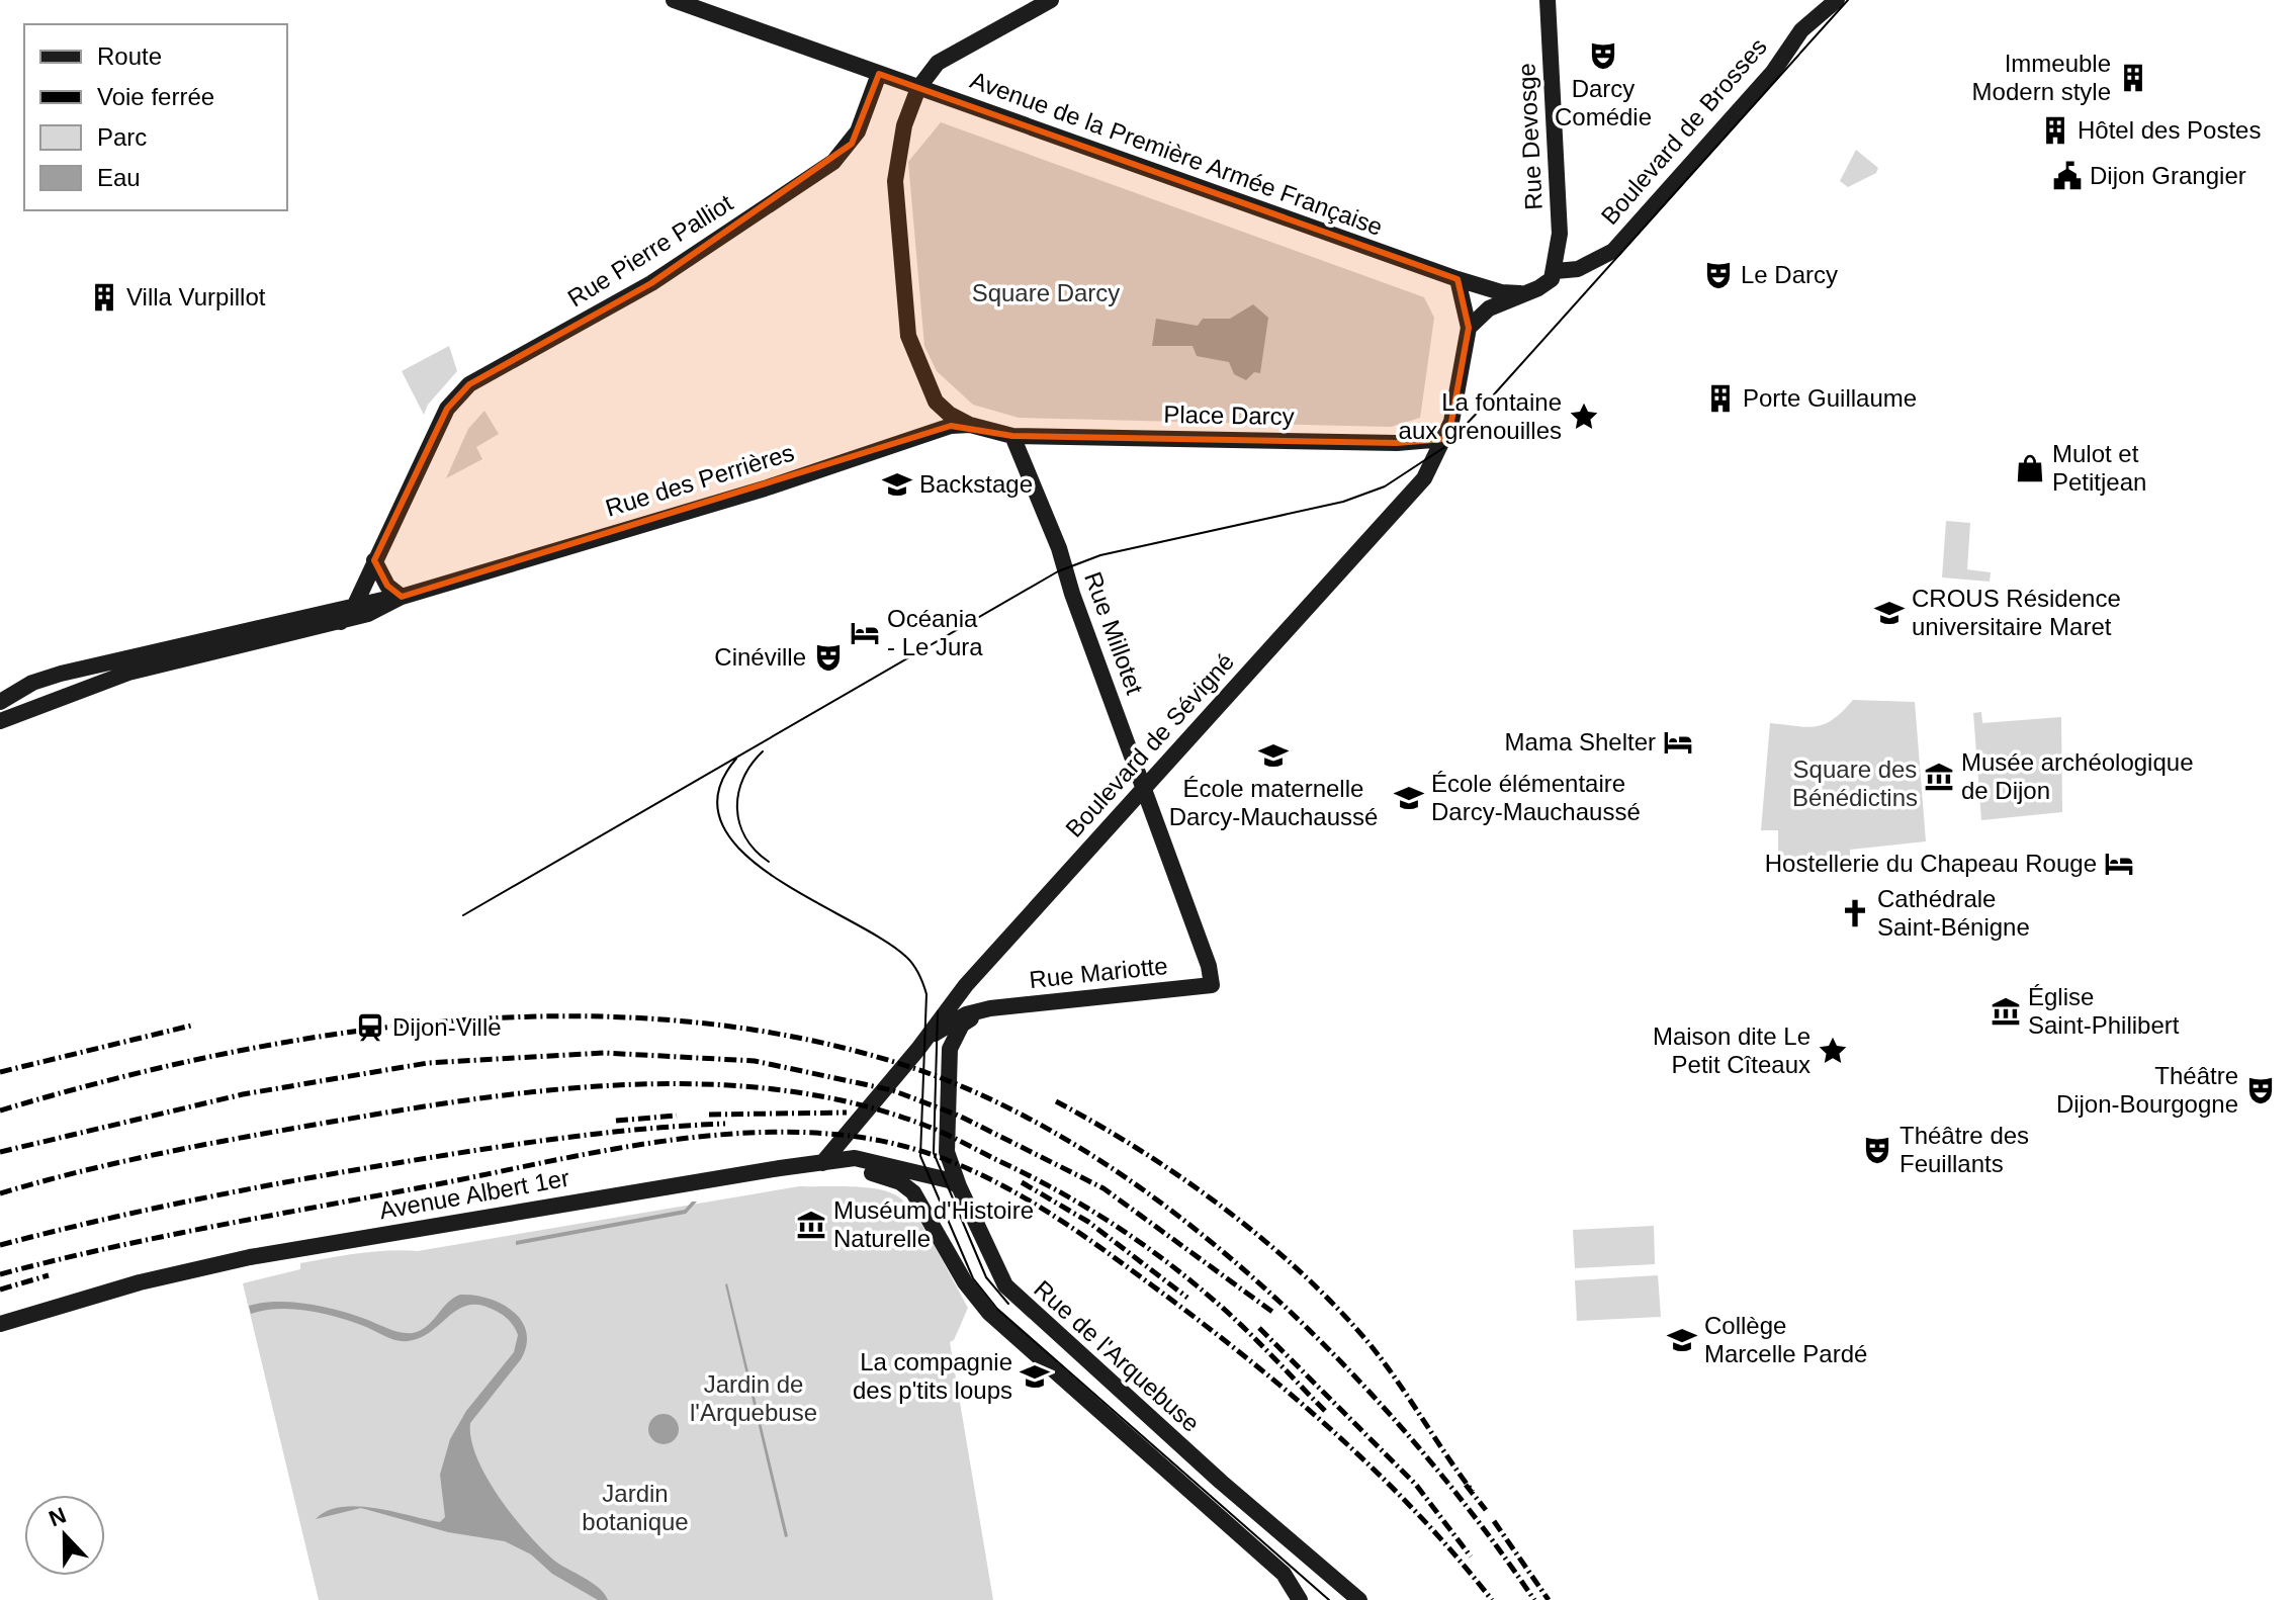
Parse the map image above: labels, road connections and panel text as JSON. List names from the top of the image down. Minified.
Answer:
{"streets":{"main road":["Boulevard de Brosses","Rue Devosge","Avenue de la Première Armée Française","Rue Pierre Palliot","Place Darcy","Rue des Perrières","Rue Millotet","Boulevard de Sévigné","Rue Mariotte","Avenue Albert 1er","Rue de l'Arquebuse"]},"crossings":[["Boulevard de Brosses","Rue Devosge"],["Avenue de la Première Armée Française","Rue Pierre Palliot"],["Rue Pierre Palliot","Rue des Perrières"],["Place Darcy","Rue des Perrières"],["Place Darcy","Rue Millotet"],["Place Darcy","Boulevard de Sévigné"],["Rue des Perrières","Rue Millotet"],["Rue Millotet","Boulevard de Sévigné"],["Rue Millotet","Rue Mariotte"],["Boulevard de Sévigné","Rue Mariotte"],["Boulevard de Sévigné","Avenue Albert 1er"],["Boulevard de Sévigné","Rue de l'Arquebuse"],["Rue Mariotte","Rue de l'Arquebuse"],["Avenue Albert 1er","Rue de l'Arquebuse"]],"parks":["Square Darcy","Square des Bénédictins","Jardin de l'Arquebuse","Jardin botanique"],"places":{"theatre":["Darcy Comédie","Le Darcy","Cinéville","Théâtre Dijon-Bourgogne","Théâtre des Feuillants"],"building":["Immeuble Modern style","Hôtel des Postes","Villa Vurpillot","Porte Guillaume"],"public building":["Dijon Grangier"],"place":["La fontaine aux grenouilles","Maison dite Le Petit Cîteaux"],"shop":["Mulot et Petitjean"],"school or university":["Backstage","CROUS Résidence universitaire Maret","École maternelle Darcy-Mauchaussé","École élémentaire Darcy-Mauchaussé","Collège Marcelle Pardé","La compagnie des p'tits loups"],"hotel":["Océania - Le Jura","Mama Shelter","Hostellerie du Chapeau Rouge"],"museum":["Musée archéologique de Dijon","Église Saint-Philibert","Muséum d'Histoire Naturelle"],"church":["Cathédrale Saint-Bénigne"],"station":["Dijon-Ville"]},"legend":["Route","Voie ferrée","Parc","Eau"],"north":"top"}
